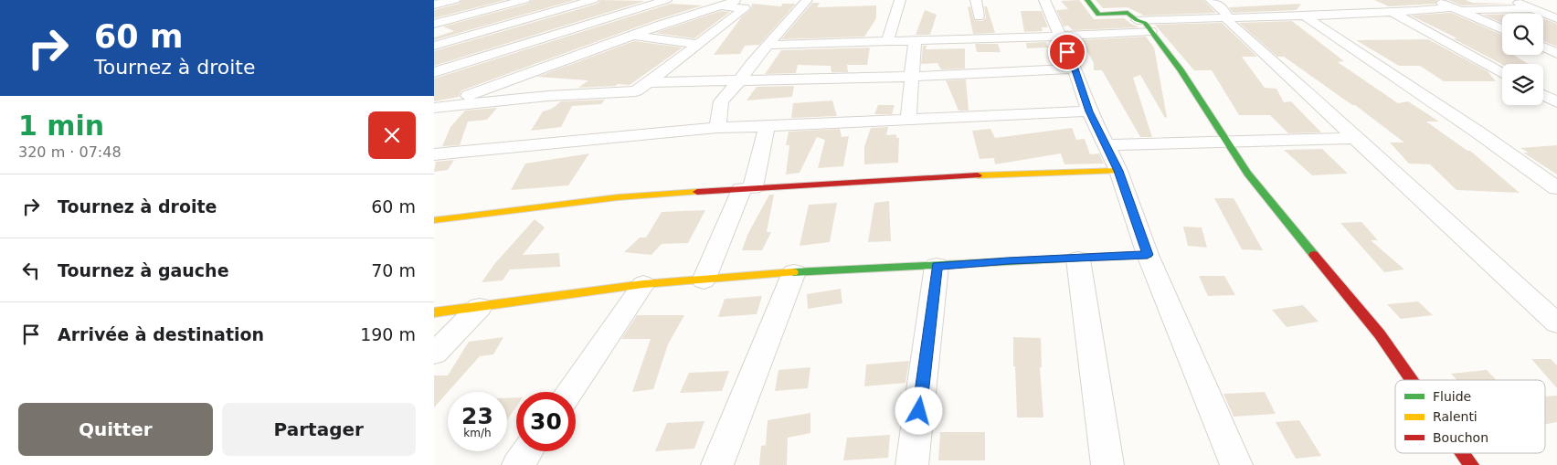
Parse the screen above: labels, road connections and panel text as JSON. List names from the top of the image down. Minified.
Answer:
{"legend":["Fluide","Ralenti","Bouchon"],"page":{"turn":["60 m","Tournez à droite"],"heading":["1 min","320 m · 07:48"],"list":[{"name":"Tournez à droite","value":"60 m"},{"name":"Tournez à gauche","value":"70 m"},{"name":"Arrivée à destination","value":"190 m"}],"speed":"23 km/h","limit":"30","buttons":["Quitter","Partager"]}}
